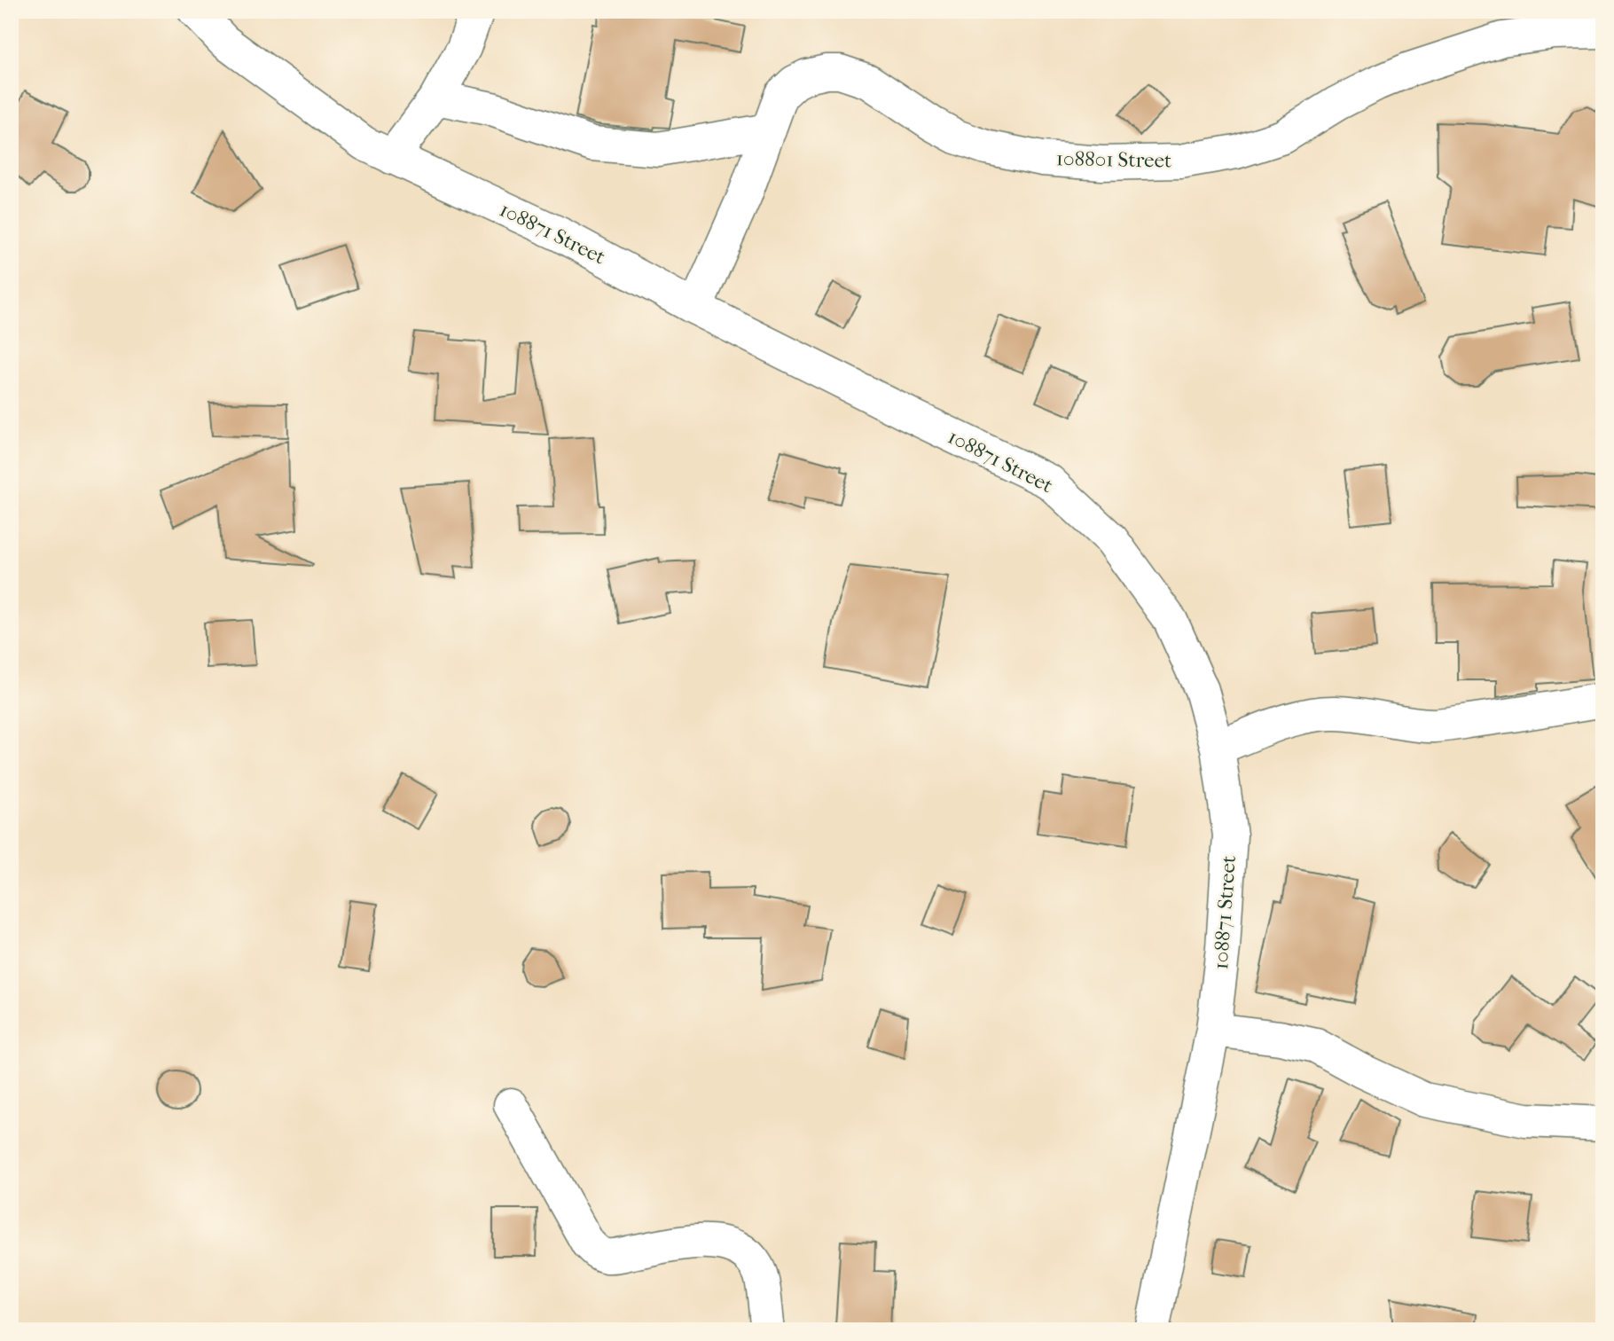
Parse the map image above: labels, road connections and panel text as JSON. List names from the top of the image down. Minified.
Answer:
{"streets":{"street":["108801 Street","108871 Street"]},"crossings":[["108801 Street","108871 Street"]]}
